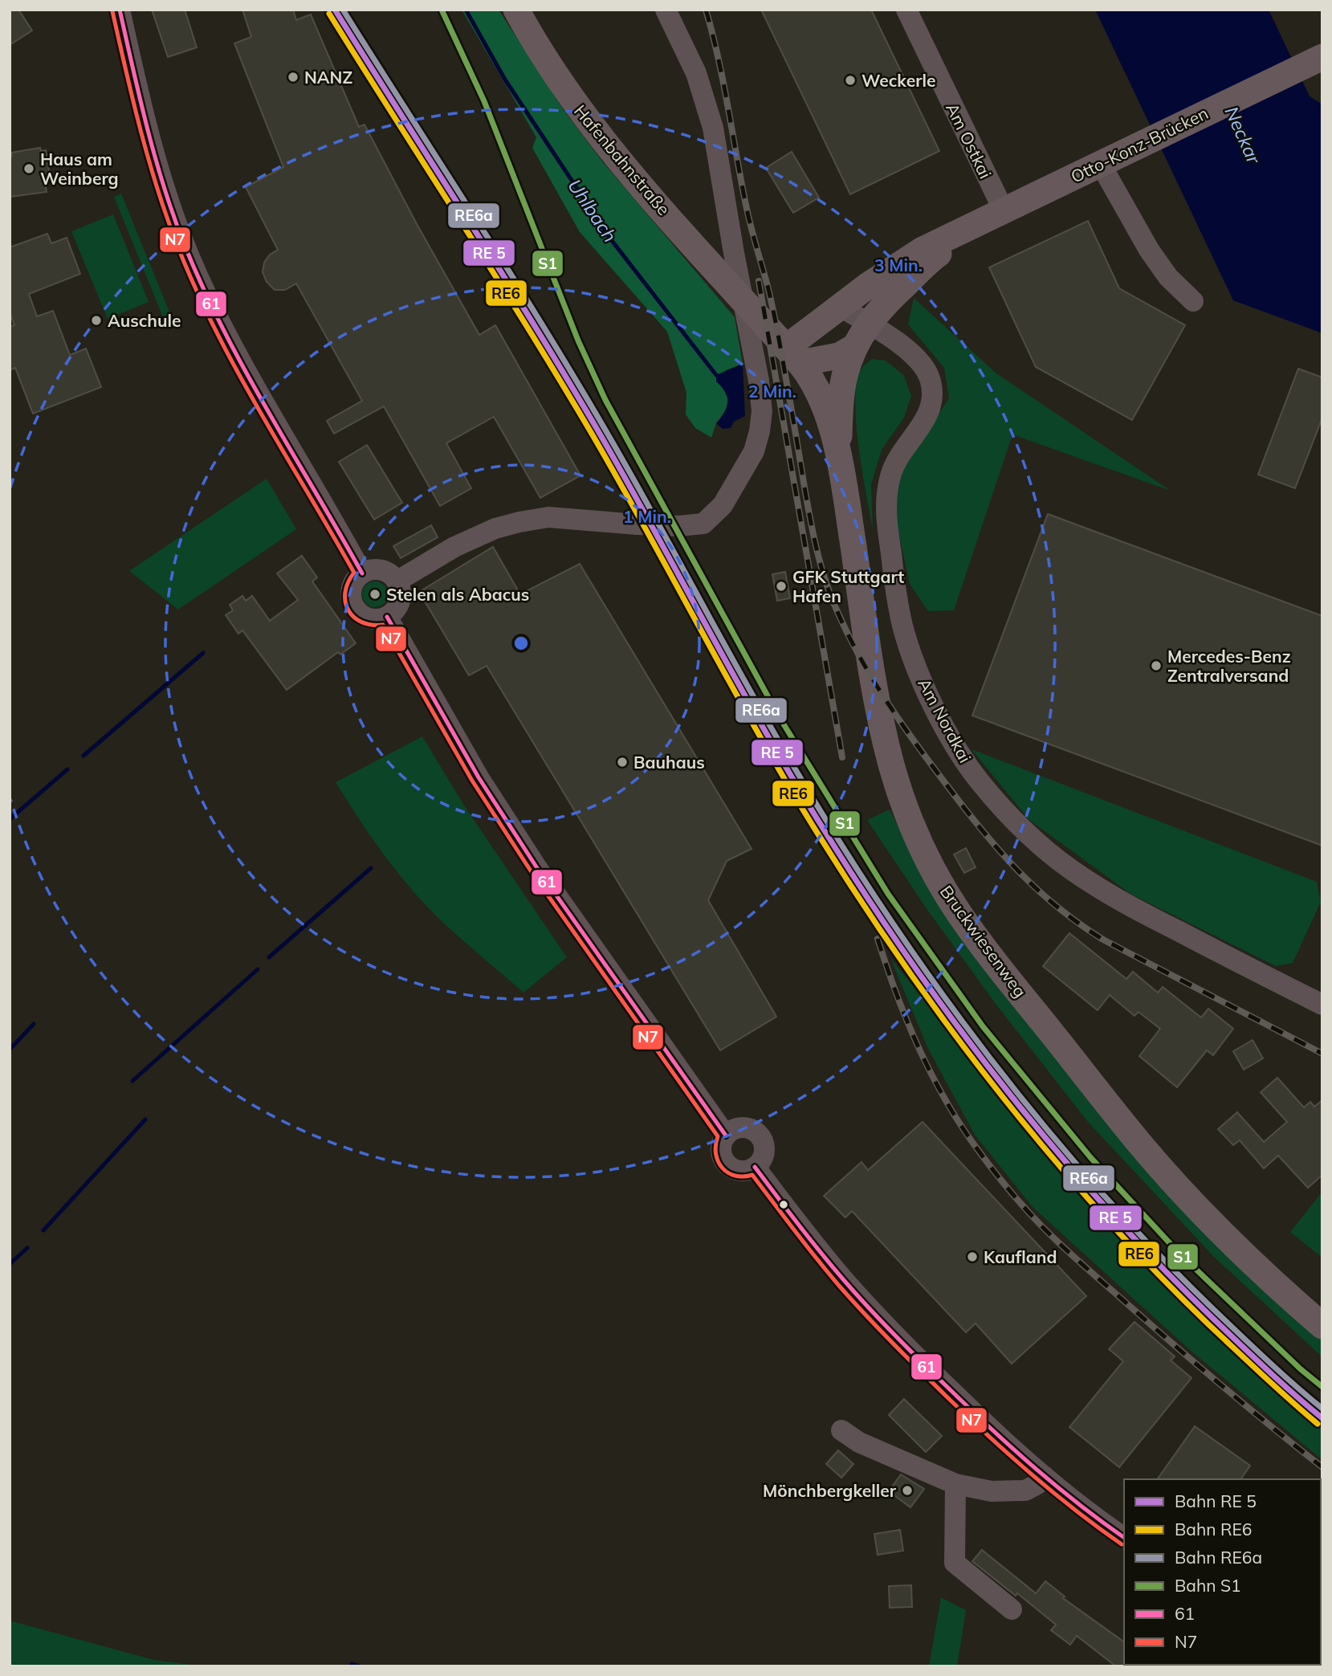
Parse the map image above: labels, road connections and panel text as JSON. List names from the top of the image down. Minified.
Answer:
{"streets":{"main road":["Otto-Konz-Brücken","Hafenbahnstraße","Bruckwiesenweg"],"street":["Am Ostkai","Am Nordkai"]},"crossings":[["Am Ostkai","Otto-Konz-Brücken"],["Otto-Konz-Brücken","Hafenbahnstraße"],["Otto-Konz-Brücken","Am Nordkai"],["Otto-Konz-Brücken","Bruckwiesenweg"],["Hafenbahnstraße","Bruckwiesenweg"]],"water":["Neckar","Uhlbach"],"places":["NANZ","Weckerle","Haus am Weinberg","Auschule","GFK Stuttgart Hafen","Stelen als Abacus","Mercedes-Benz Zentralversand","Bauhaus","Kaufland","Mönchbergkeller"],"lines":["rail line RE6a","rail line S1","transit line 61","transit line N7","rail line RE6"],"legend":["Bahn RE 5","Bahn RE6","Bahn RE6a","Bahn S1","61","N7"],"rings":["3 Min.","2 Min.","1 Min."]}
